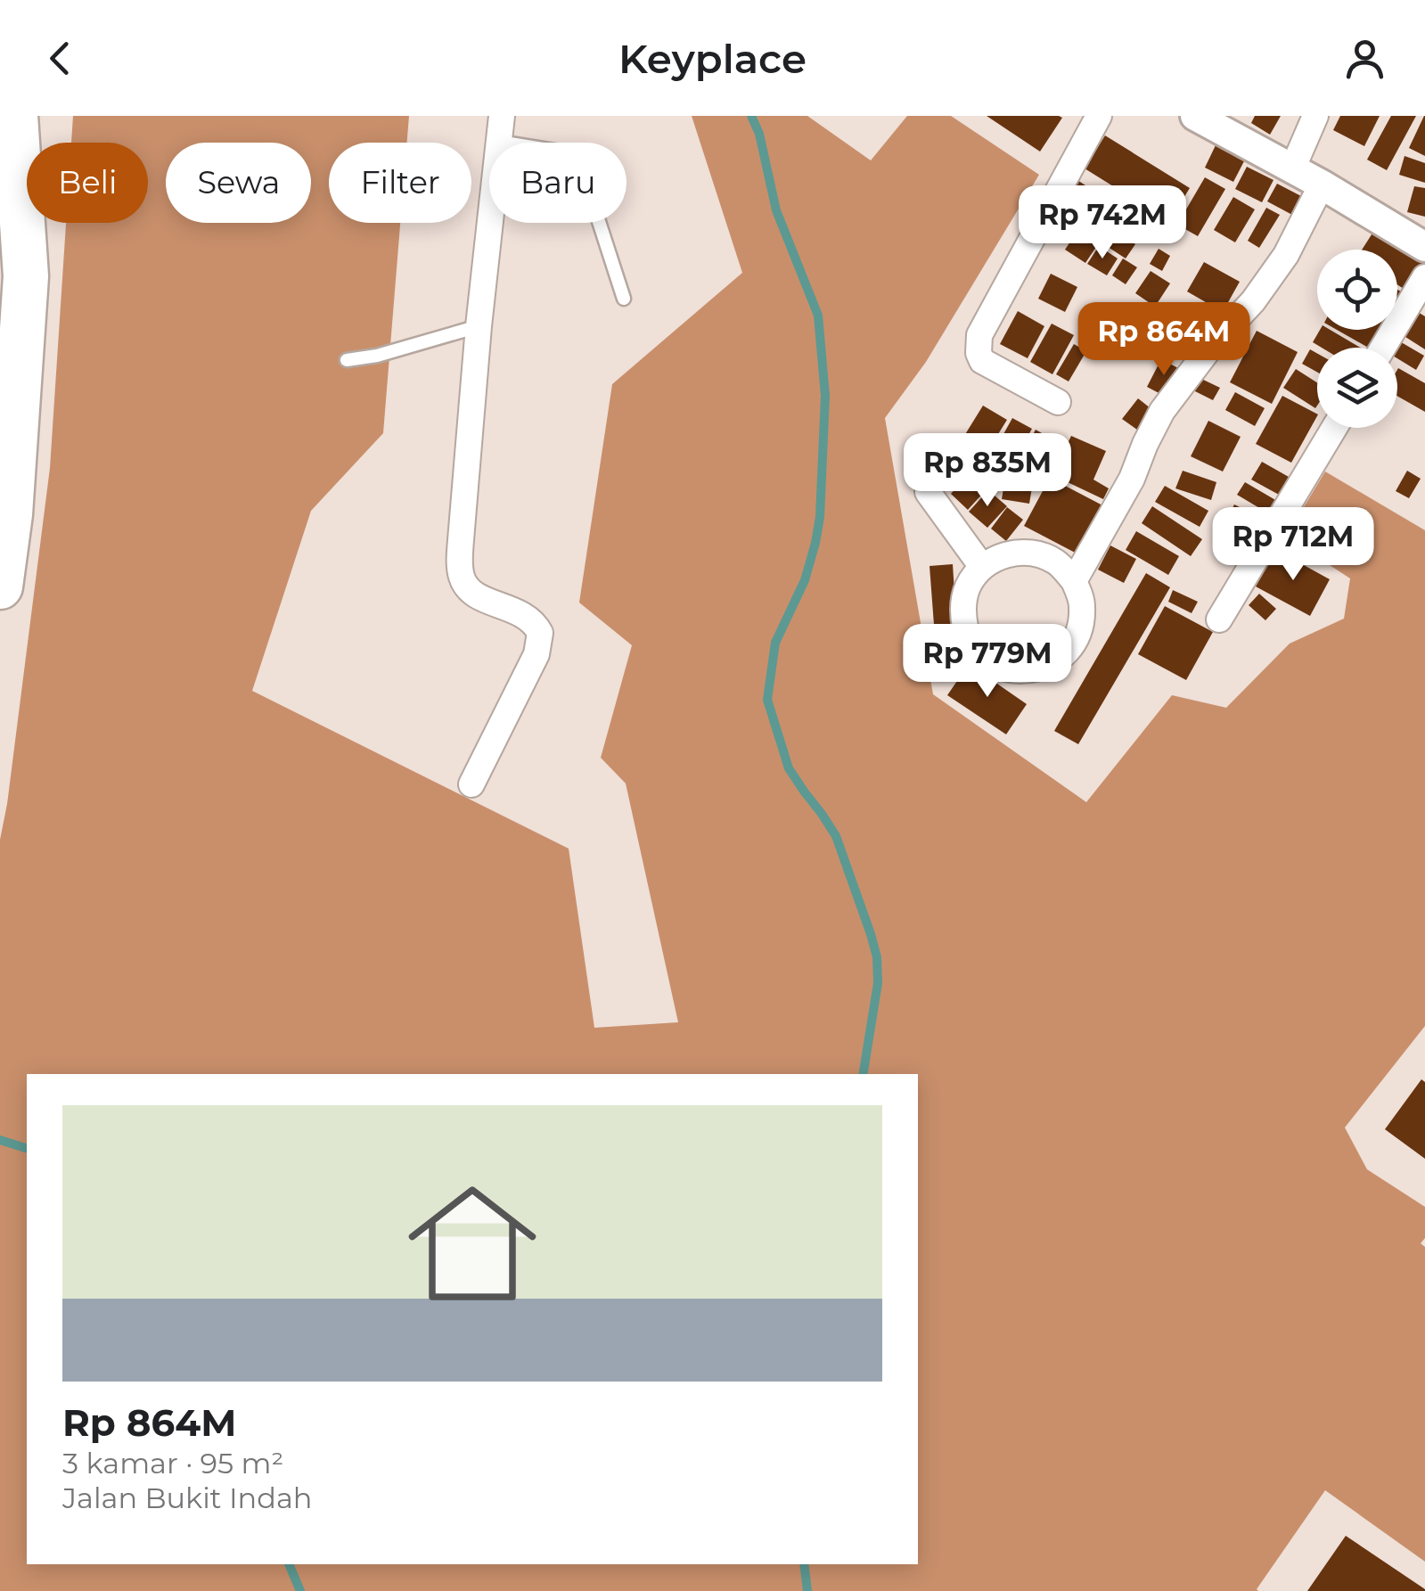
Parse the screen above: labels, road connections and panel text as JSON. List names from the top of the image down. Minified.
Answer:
{"page":{"header":"Keyplace","chip":["Beli","Sewa","Filter","Baru"],"price":["Rp 742M","Rp 864M","Rp 835M","Rp 712M","Rp 779M"],"list":[{"name":"Rp 864M","note":"3 kamar · 95 m² · Jalan Bukit Indah"}]}}
